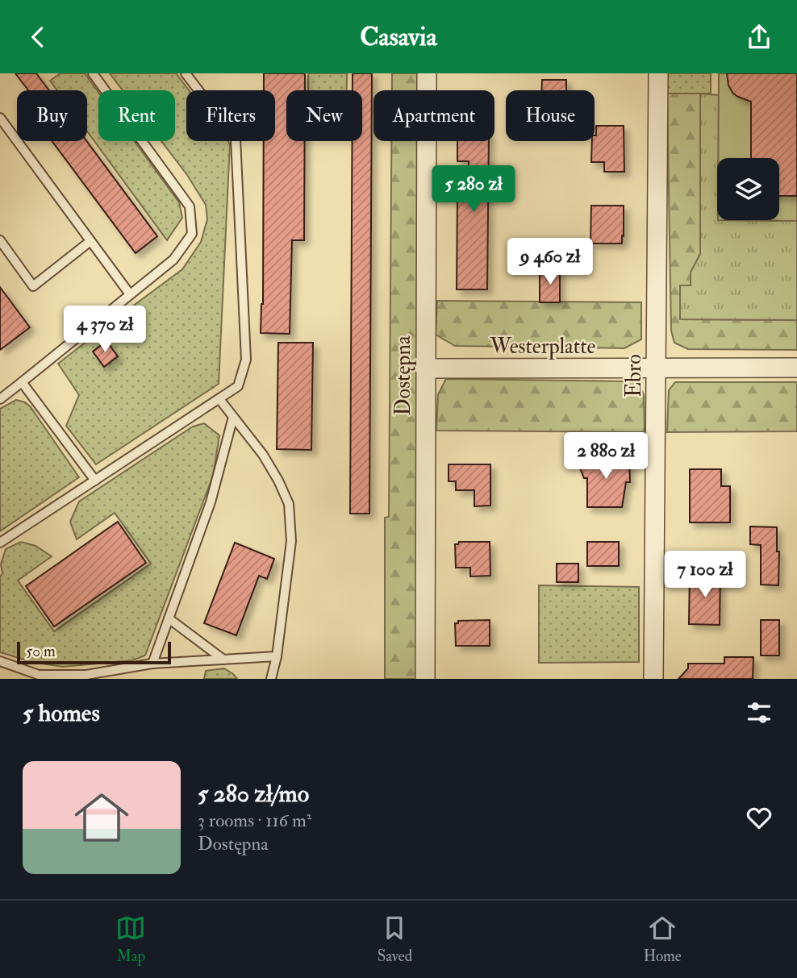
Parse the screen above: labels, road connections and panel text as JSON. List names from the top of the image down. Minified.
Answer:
{"streets":{"street":["Westerplatte","Dostępna","Ebro"]},"crossings":[["Westerplatte","Dostępna"],["Westerplatte","Ebro"]],"scale_bar":"50 m","page":{"header":"Casavia","chip":["Buy","Rent","Filters","New","Apartment","House"],"price":["5 280 zł","9 460 zł","4 370 zł","2 880 zł","7 100 zł"],"scale":"50 m","heading":"5 homes","list":[{"name":"5 280 zł/mo","note":"3 rooms · 116 m² · Dostępna"}],"tabs":["Map","Saved","Home"]}}
